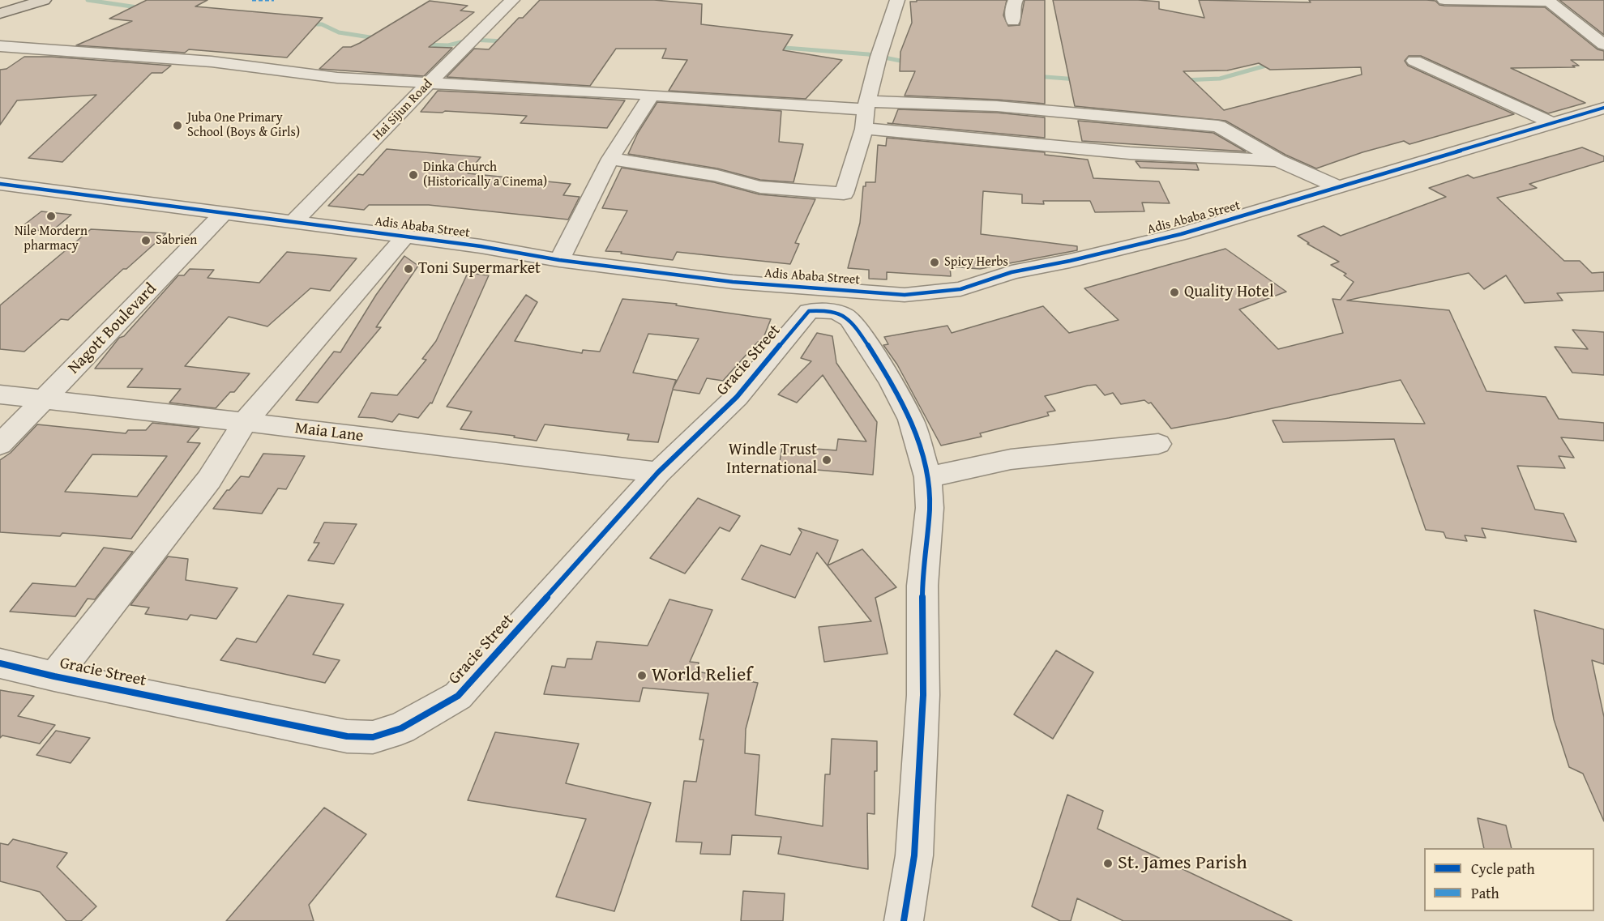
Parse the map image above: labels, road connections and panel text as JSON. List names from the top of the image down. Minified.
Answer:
{"streets":{"street":["Hai Sijun Road","Adis Ababa Street","Nagott Boulevard","Gracie Street","Maia Lane"]},"crossings":[["Hai Sijun Road","Adis Ababa Street"],["Adis Ababa Street","Nagott Boulevard"],["Adis Ababa Street","Gracie Street"],["Nagott Boulevard","Maia Lane"],["Gracie Street","Maia Lane"]],"places":["Juba One Primary School (Boys & Girls)","Dinka Church (Historically a Cinema)","Nile Mordern pharmacy","Sabrien","Spicy Herbs","Toni Supermarket","Quality Hotel","Windle Trust International","World Relief","St. James Parish"],"legend":["Cycle path","Path"]}
